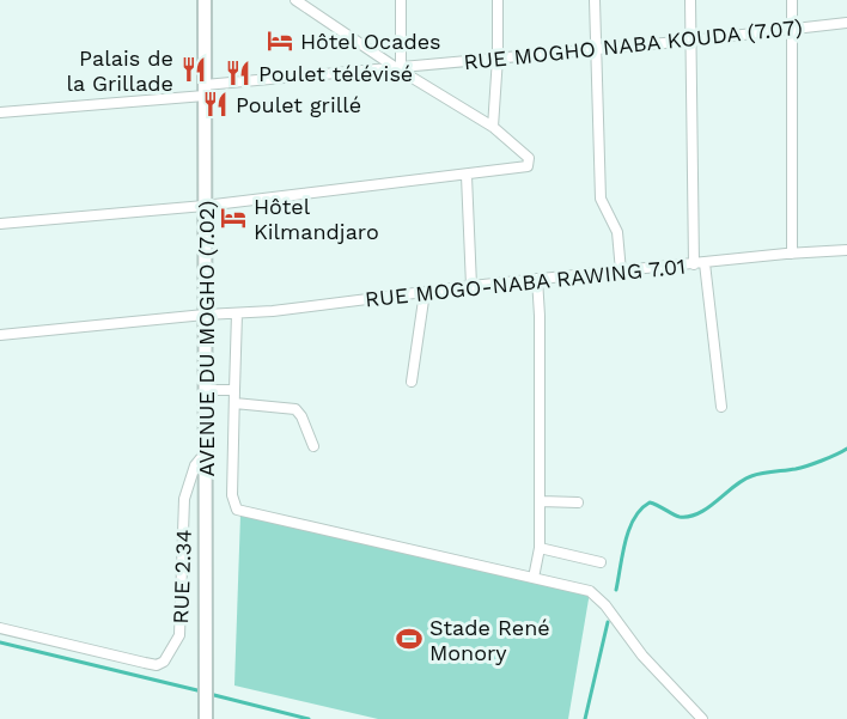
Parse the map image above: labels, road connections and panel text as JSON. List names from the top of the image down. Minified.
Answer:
{"streets":{"main road":["AVENUE DU MOGHO (7.02)"],"street":["RUE MOGHO NABA KOUDA (7.07)","RUE MOGO-NABA RAWING 7.01","RUE 2.34"]},"crossings":[["RUE MOGHO NABA KOUDA (7.07)","AVENUE DU MOGHO (7.02)"],["RUE MOGO-NABA RAWING 7.01","AVENUE DU MOGHO (7.02)"],["AVENUE DU MOGHO (7.02)","RUE 2.34"]],"places":{"hotel":["Hôtel Ocades","Hôtel Kilmandjaro"],"restaurant":["Palais de la Grillade","Poulet télévisé","Poulet grillé"],"sports":["Stade René Monory"]}}
